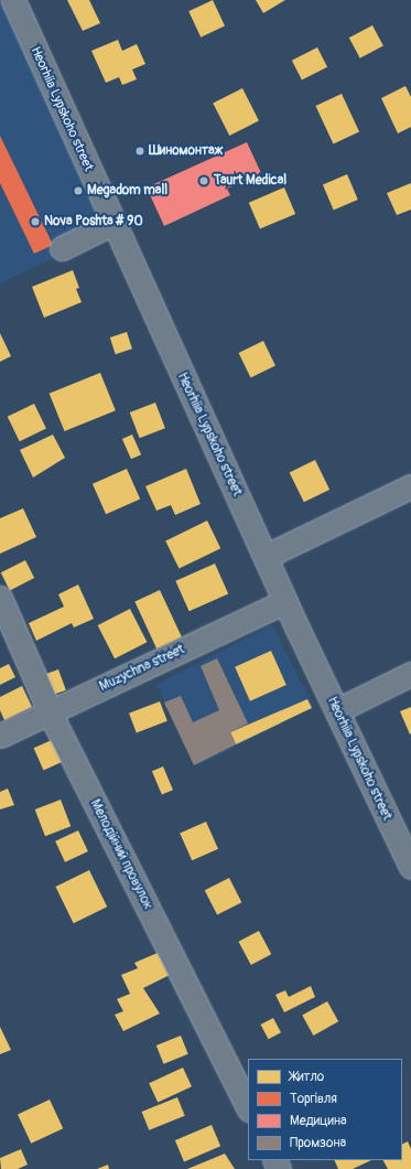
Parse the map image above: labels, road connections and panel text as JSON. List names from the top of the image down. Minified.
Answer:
{"streets":{"street":["Heorhiia Lypskoho street","Muzychna street","Мелодійний провулок"]},"crossings":[["Heorhiia Lypskoho street","Muzychna street"],["Muzychna street","Мелодійний провулок"]],"places":["Шиномонтаж","Taurt Medical","Megadom mall","Nova Poshta # 90"],"legend":["Житло","Торгівля","Медицина","Промзона"]}
